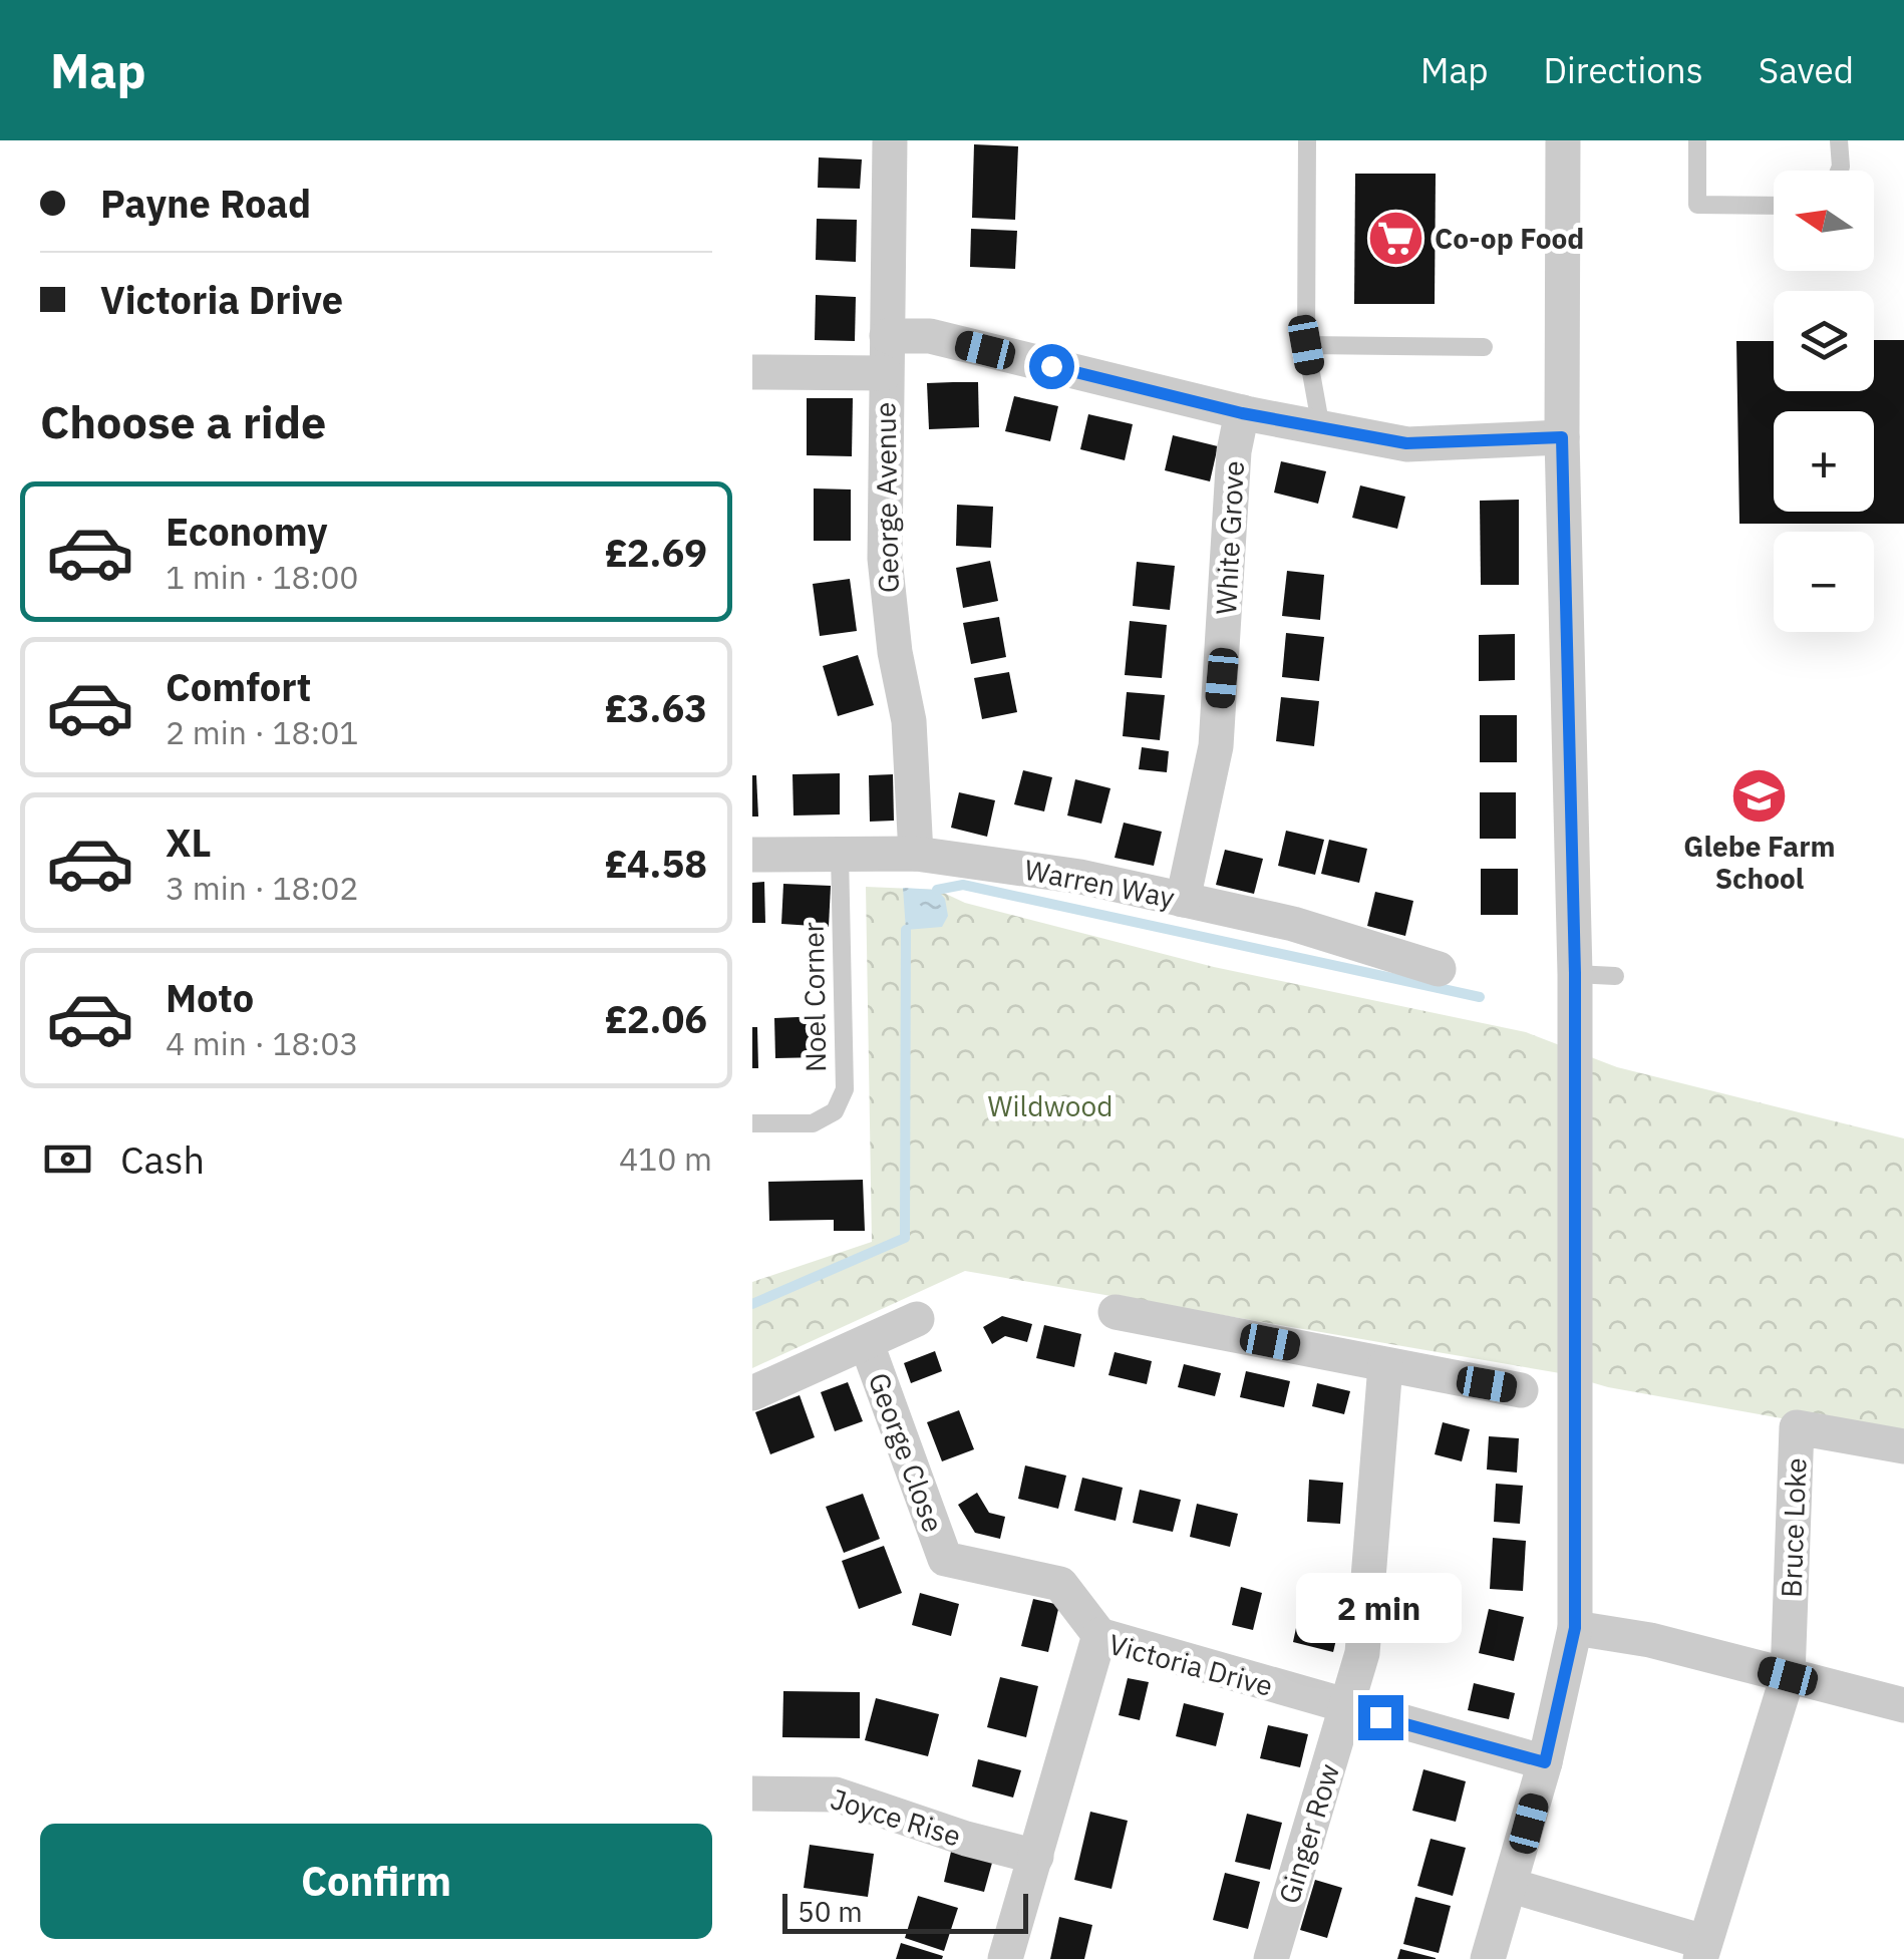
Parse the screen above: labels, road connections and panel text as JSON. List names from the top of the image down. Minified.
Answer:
{"streets":{"street":["George Avenue","White Grove","Warren Way","George Close","Bruce Loke","Victoria Drive","Joyce Rise","Ginger Row"],"lane":["Noel Corner"]},"crossings":[["George Avenue","Warren Way"],["White Grove","Warren Way"],["Warren Way","Noel Corner"],["George Close","Victoria Drive"],["Victoria Drive","Joyce Rise"],["Victoria Drive","Ginger Row"]],"parks":["Wildwood"],"places":{"supermarket":["Co-op Food"],"school or university":["Glebe Farm School"]},"scale_bar":"50 m","north":"left","page":{"header":"Map","nav":["Map","Directions","Saved"],"banner":["Payne Road","Victoria Drive"],"map_buttons":["+","−"],"heading":"Choose a ride","list":[{"name":"Economy","note":"1 min · 18:00","value":"£2.69"},{"name":"Comfort","note":"2 min · 18:01","value":"£3.63"},{"name":"XL","note":"3 min · 18:02","value":"£4.58"},{"name":"Moto","note":"4 min · 18:03","value":"£2.06"}],"pay":["Cash","410 m"],"bubble":"2 min","buttons":"Confirm","scale":"50 m"}}
